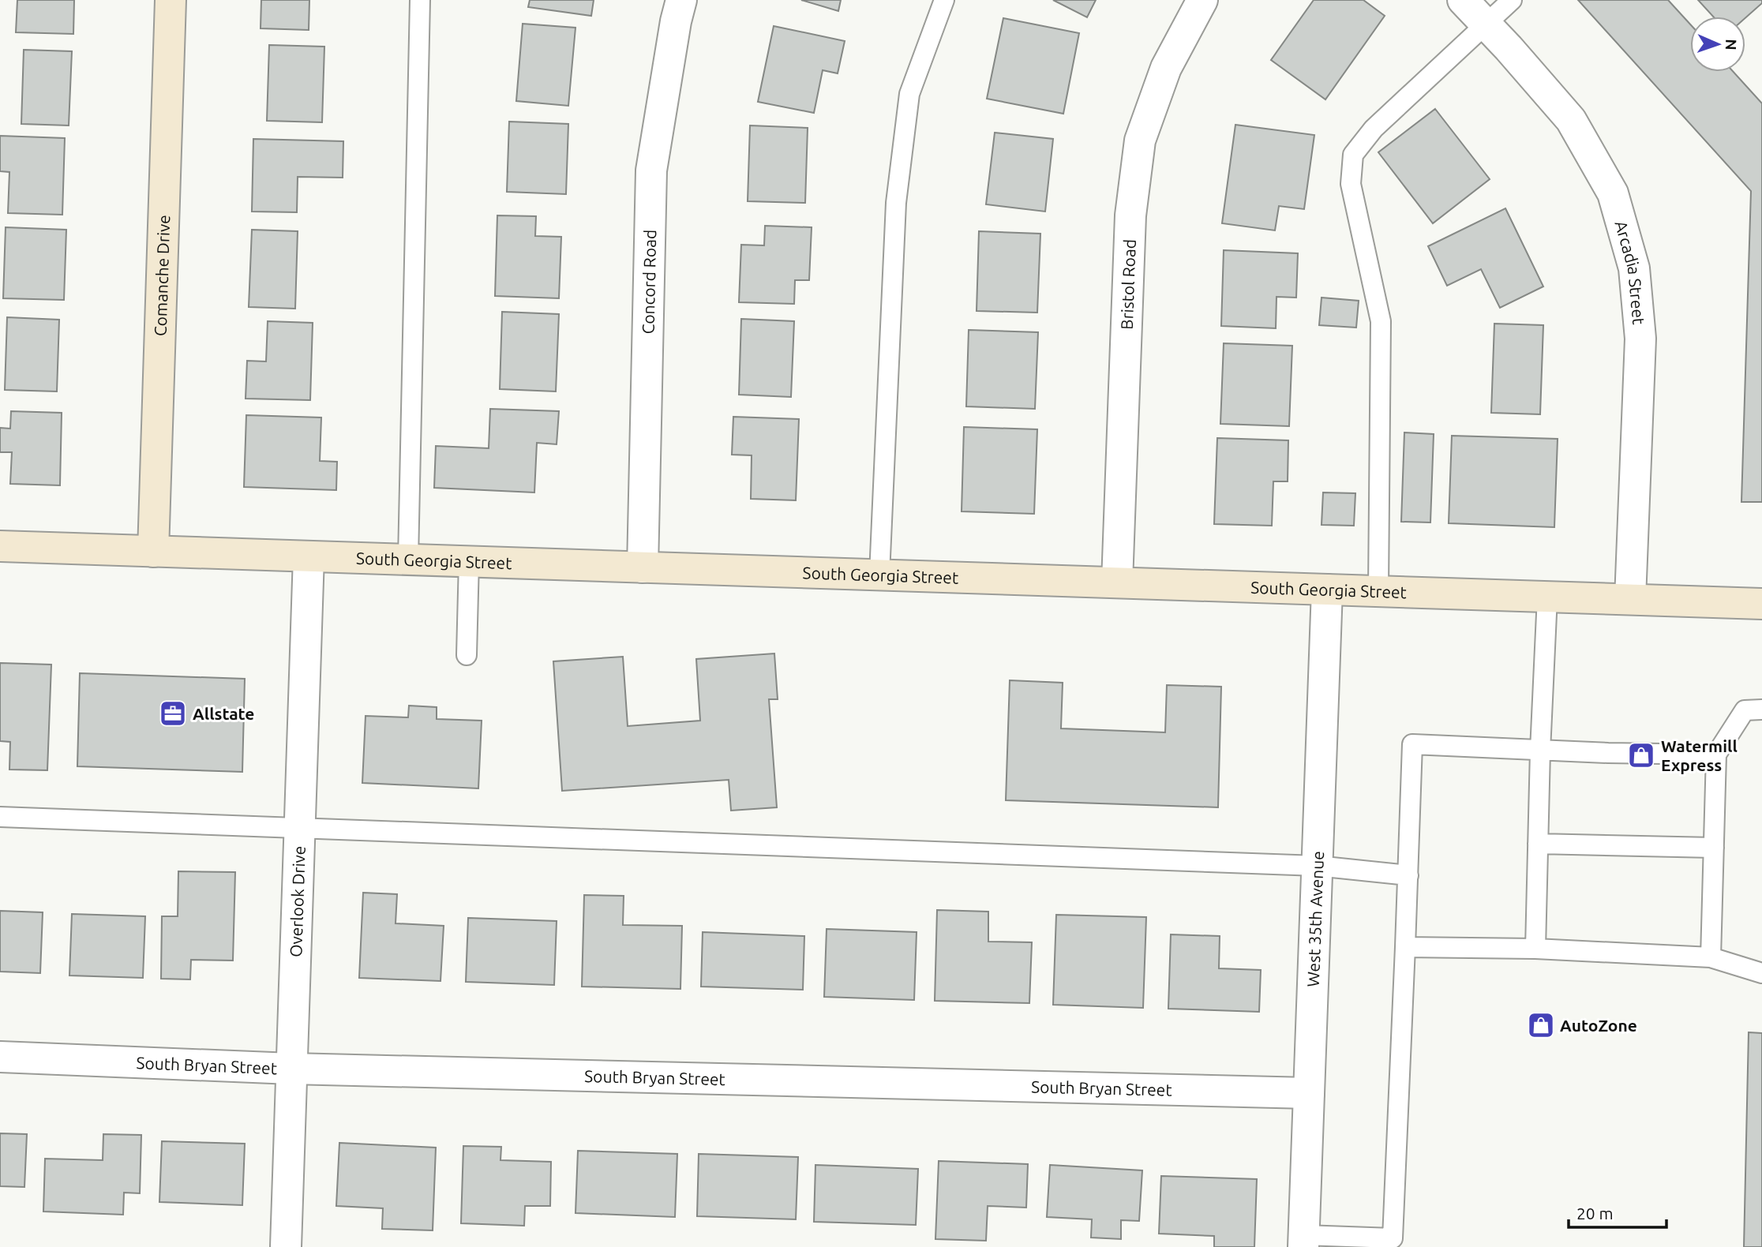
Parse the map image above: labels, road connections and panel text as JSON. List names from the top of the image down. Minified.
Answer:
{"streets":{"main road":["Comanche Drive","South Georgia Street"],"street":["Arcadia Street","Concord Road","Bristol Road","Overlook Drive","West 35th Avenue","South Bryan Street"]},"crossings":[["Arcadia Street","South Georgia Street"],["Comanche Drive","South Georgia Street"],["Concord Road","South Georgia Street"],["Bristol Road","South Georgia Street"],["South Georgia Street","Overlook Drive"],["South Georgia Street","West 35th Avenue"],["Overlook Drive","South Bryan Street"],["West 35th Avenue","South Bryan Street"]],"places":{"office":["Allstate"],"shop":["Watermill Express","AutoZone"]},"scale_bar":"20 m","north":"right"}
